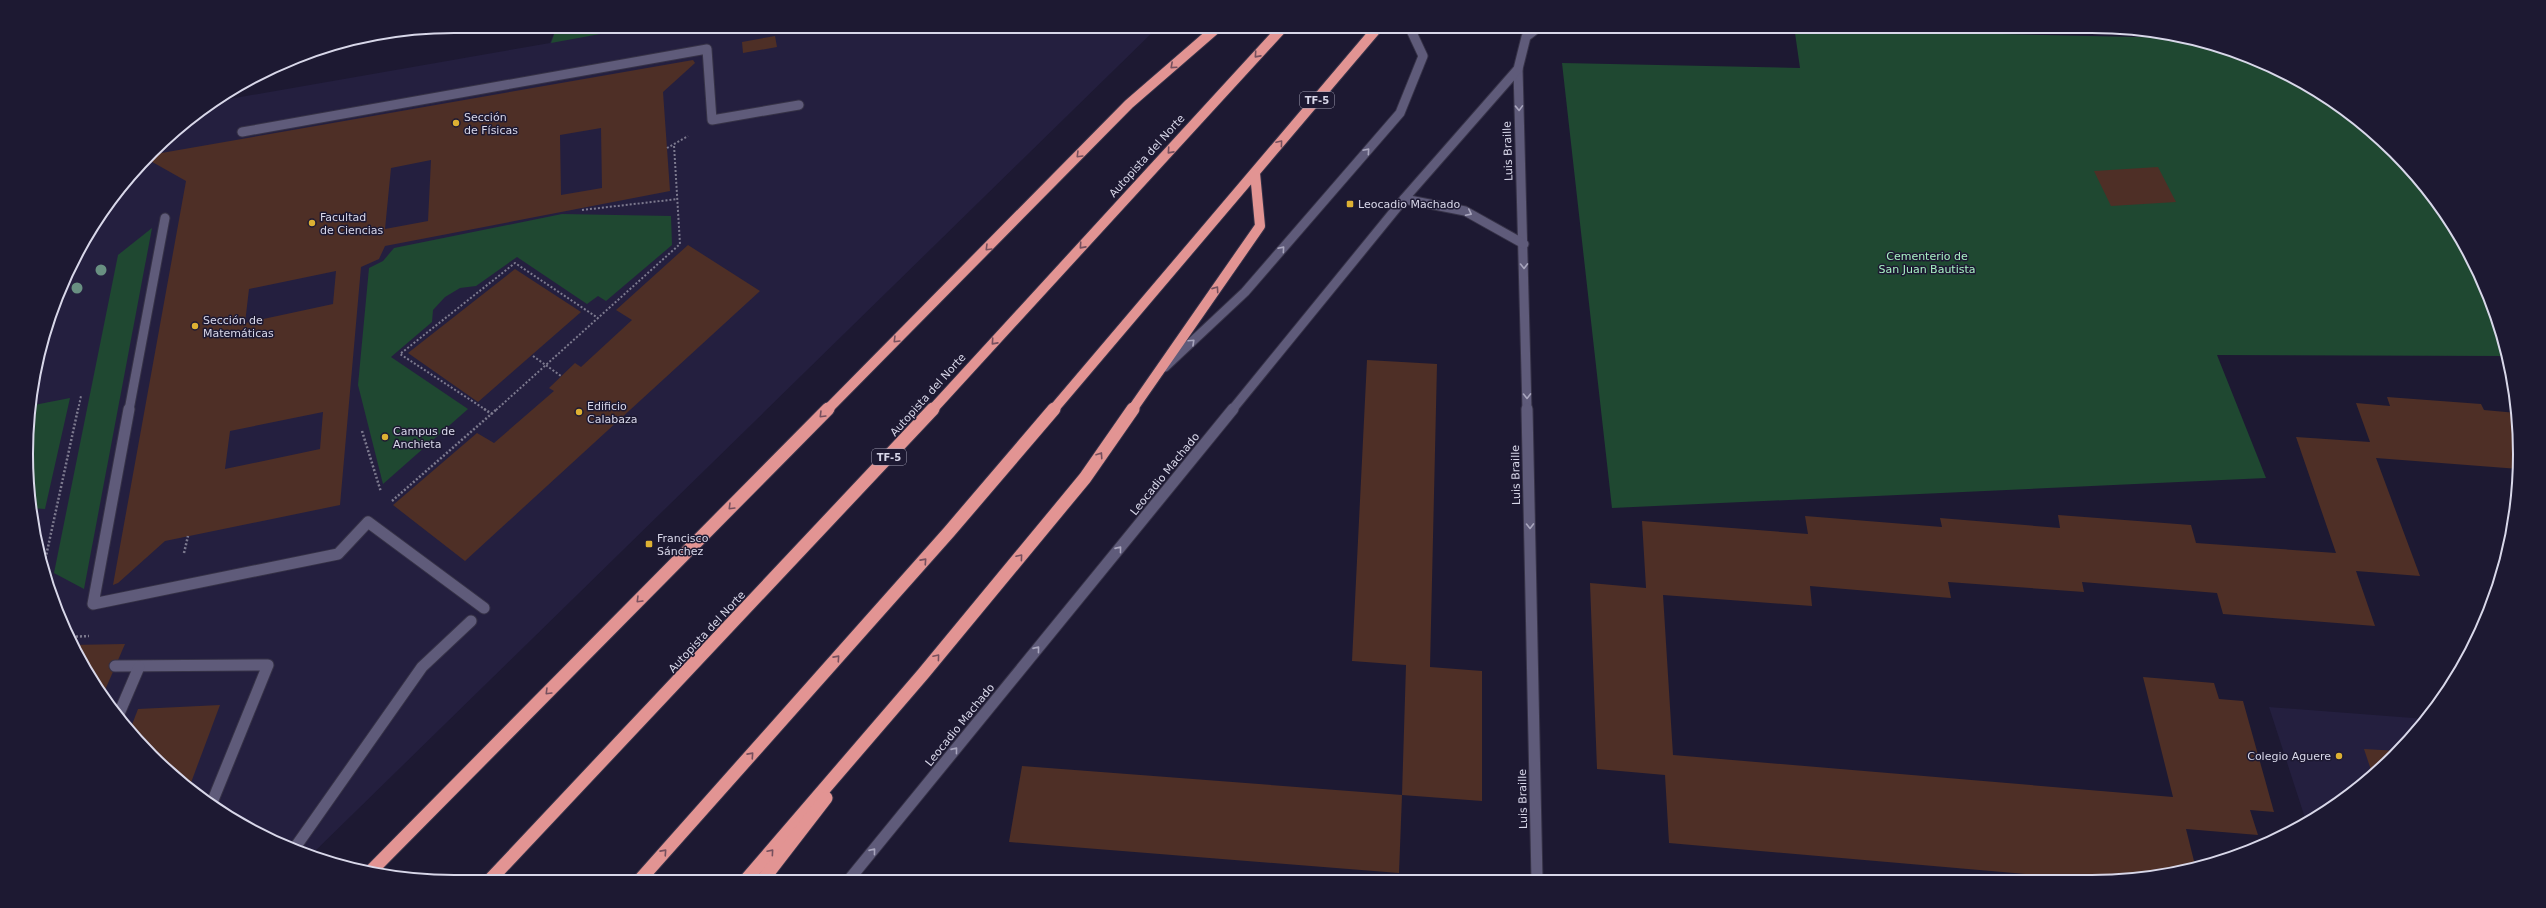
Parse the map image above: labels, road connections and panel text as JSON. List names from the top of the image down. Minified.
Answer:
{"streets":{"highway":["TF-5","Autopista del Norte"],"street":["Luis Braille","Leocadio Machado"]},"crossings":[["Luis Braille","Leocadio Machado"]],"one_way":["Luis Braille"],"parks":["Cementerio de San Juan Bautista"],"places":{"other":["Sección de Físicas","Facultad de Ciencias","Sección de Matemáticas","Edificio Calabaza","Campus de Anchieta","Colegio Aguere"],"transit":["Leocadio Machado","Francisco Sánchez"]}}
